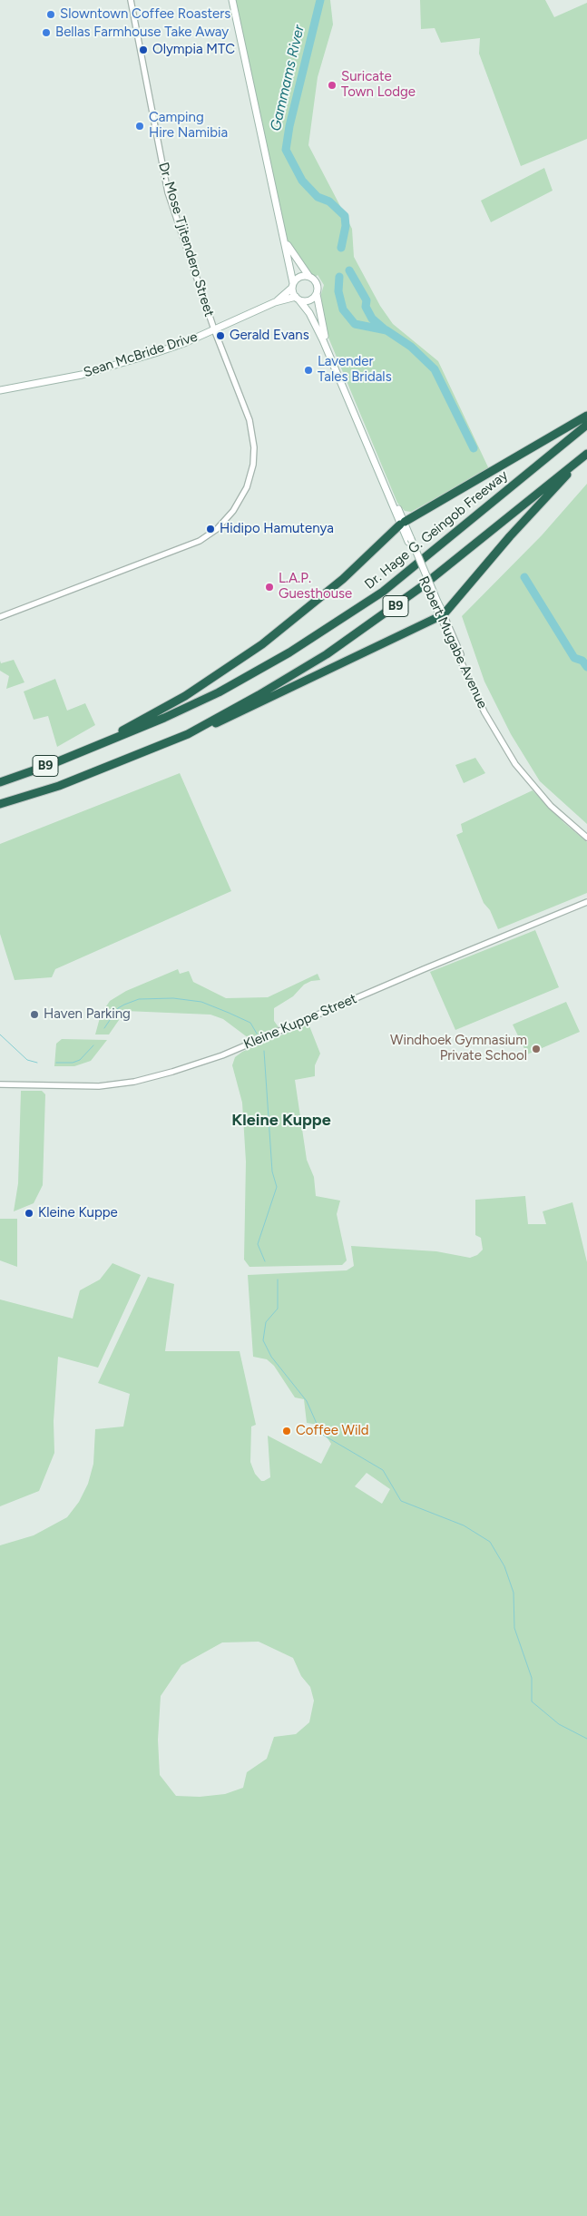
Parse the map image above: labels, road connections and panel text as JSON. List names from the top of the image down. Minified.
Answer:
{"streets":{"highway":["Dr. Hage G. Geingob Freeway","B9"],"main road":["Sean McBride Drive","Robert Mugabe Avenue"],"street":["Dr. Mose Tjitendero Street","Kleine Kuppe Street"]},"crossings":[["Dr. Mose Tjitendero Street","Sean McBride Drive"],["Sean McBride Drive","Robert Mugabe Avenue"]],"districts":["Kleine Kuppe"],"water":["Gammams River"],"places":["Slowntown Coffee Roasters","Bellas Farmhouse Take Away","Olympia MTC","Suricate Town Lodge","Camping Hire Namibia","Gerald Evans","Lavender Tales Bridals","Hidipo Hamutenya","L.A.P. Guesthouse","Haven Parking","Windhoek Gymnasium Private School","Kleine Kuppe","Coffee Wild"]}
